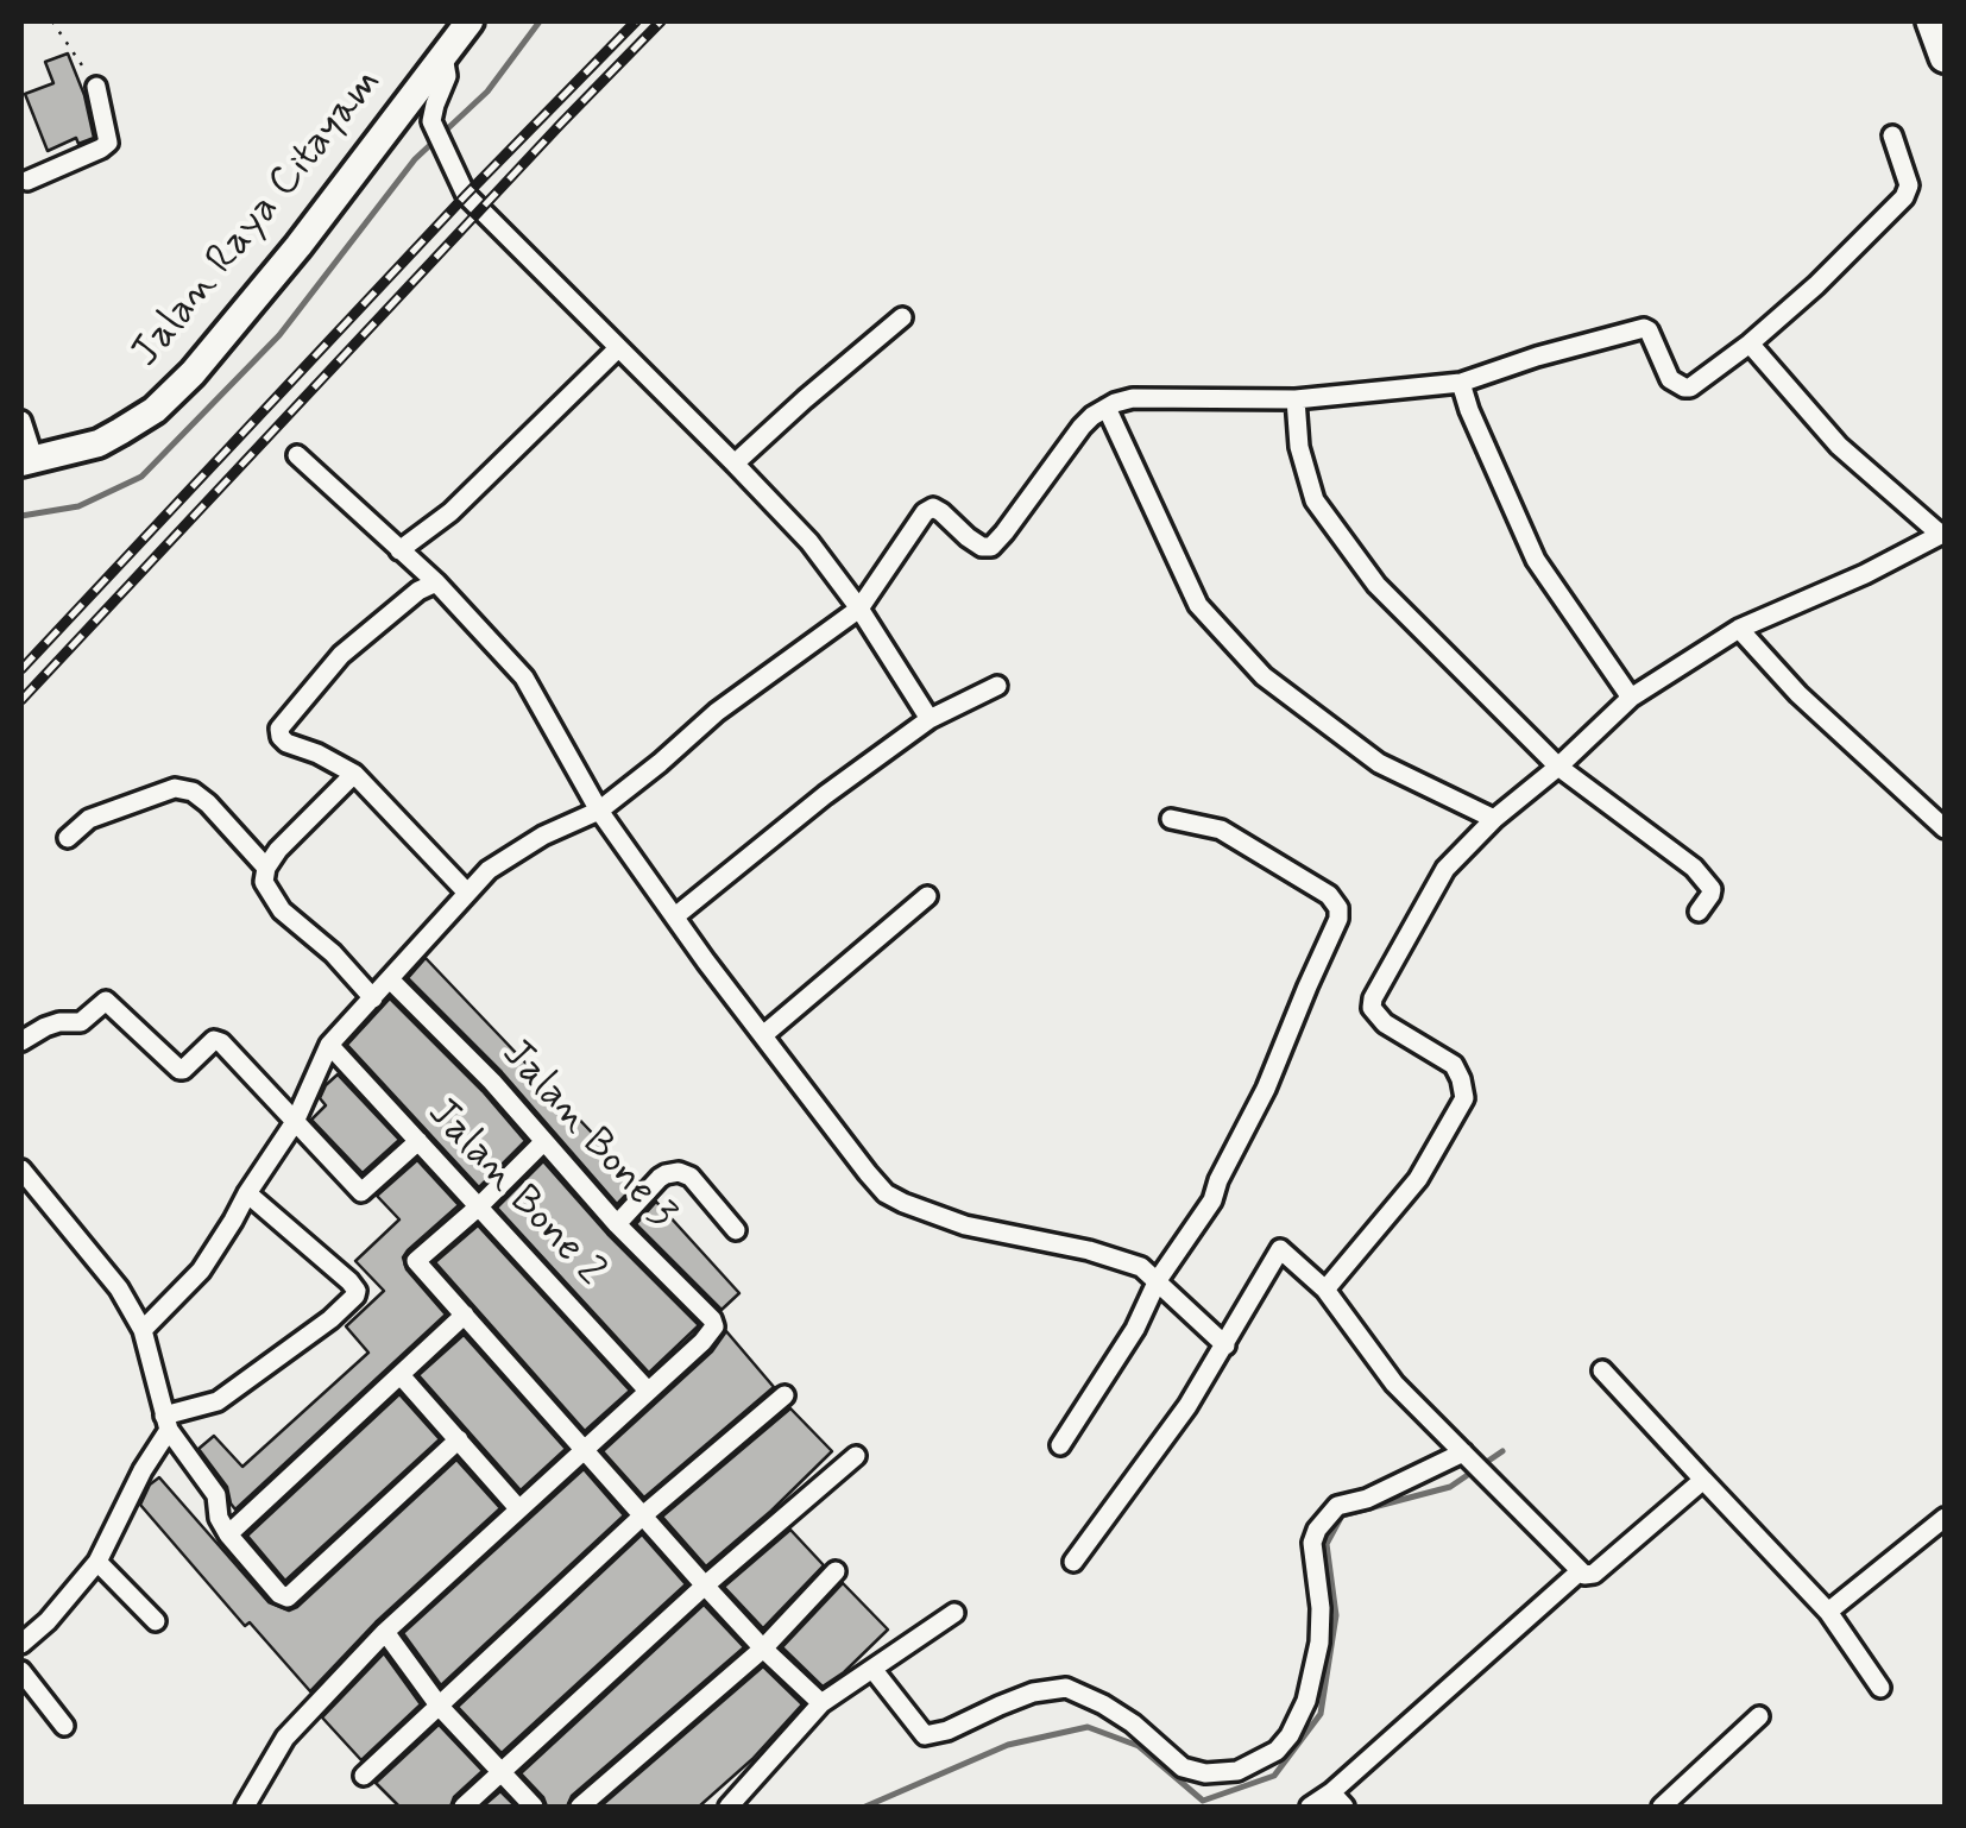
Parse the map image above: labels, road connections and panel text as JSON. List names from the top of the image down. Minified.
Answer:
{"streets":{"main road":["Jalan Raya Citayam"],"street":["Jalan Bone 3","Jalan Bone 2"]},"crossings":[["Jalan Bone 3","Jalan Bone 2"]]}
